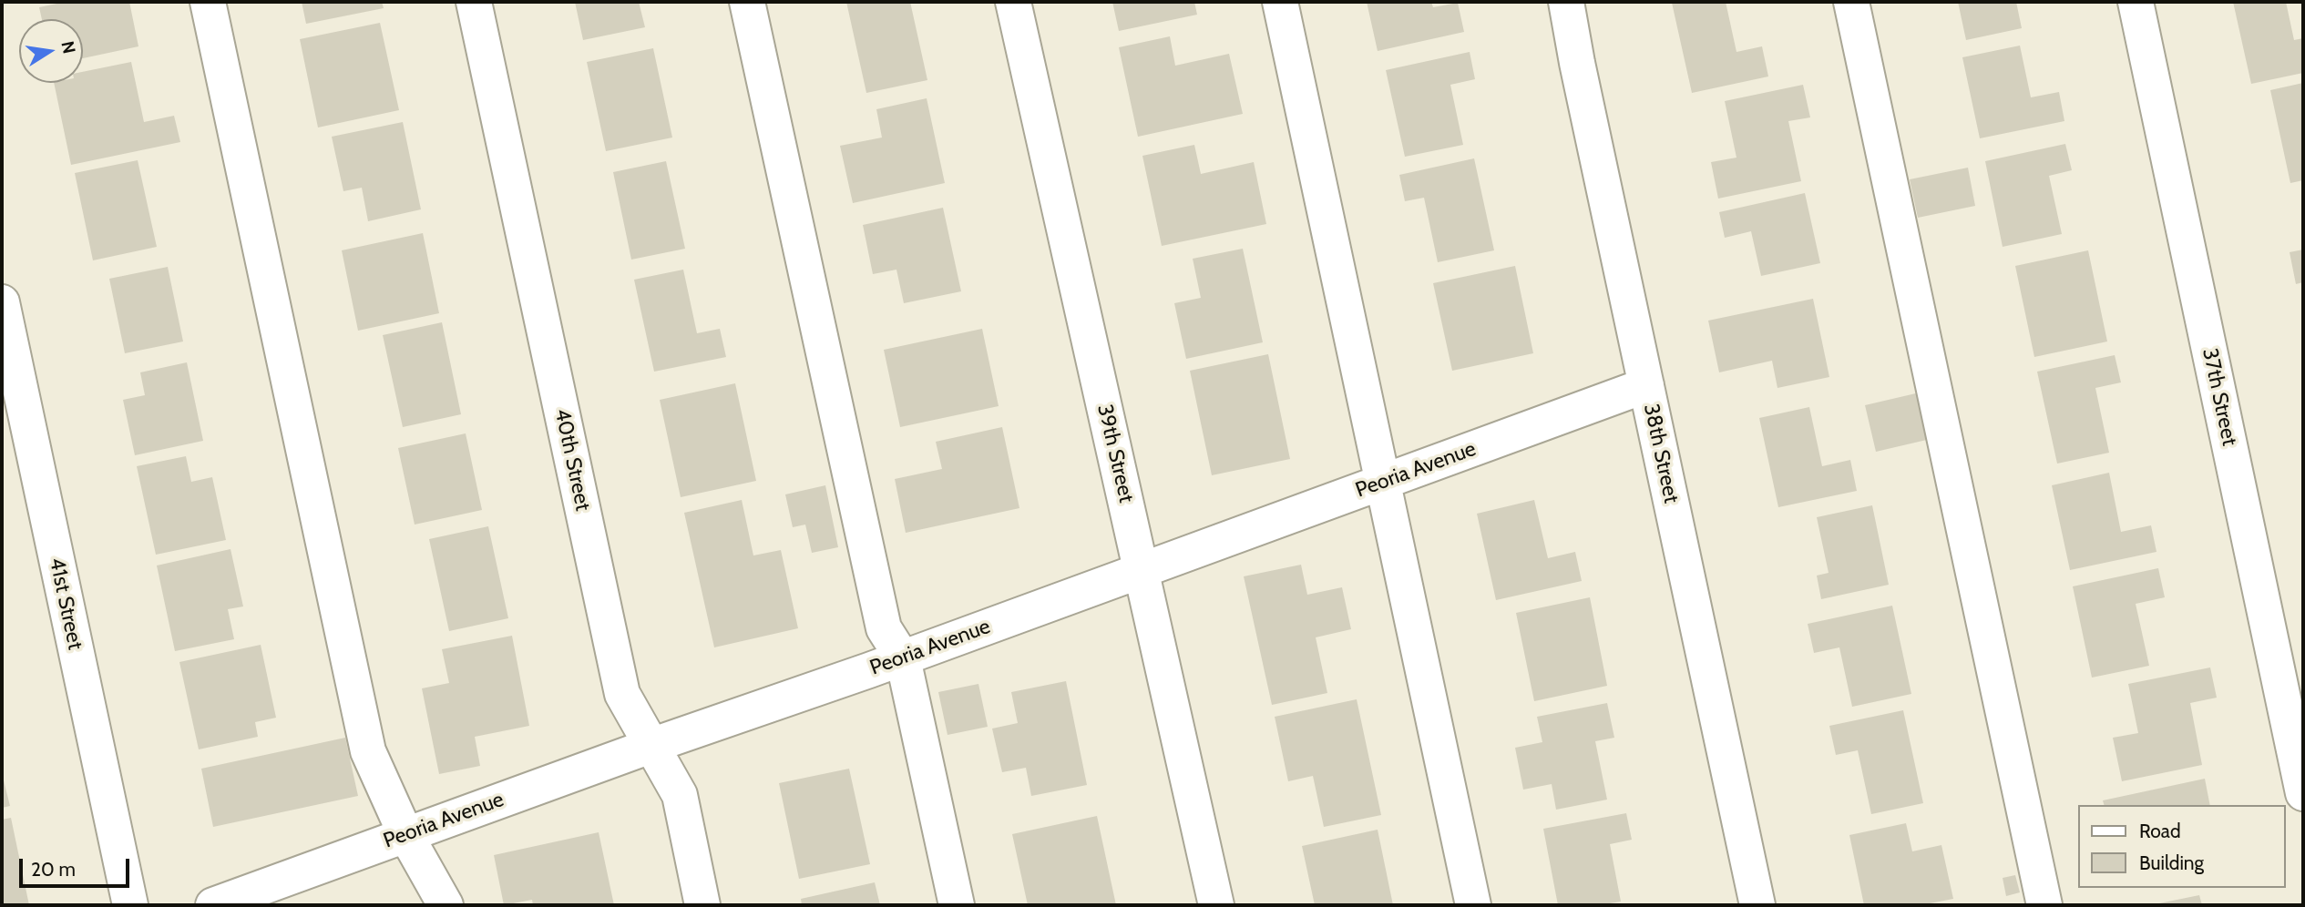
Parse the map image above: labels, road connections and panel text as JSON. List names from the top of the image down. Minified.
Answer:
{"streets":{"street":["37th Street","39th Street","38th Street","40th Street","Peoria Avenue","41st Street"]},"crossings":[["39th Street","Peoria Avenue"],["38th Street","Peoria Avenue"],["40th Street","Peoria Avenue"]],"legend":["Road","Building"],"scale_bar":"20 m","north":"right"}
